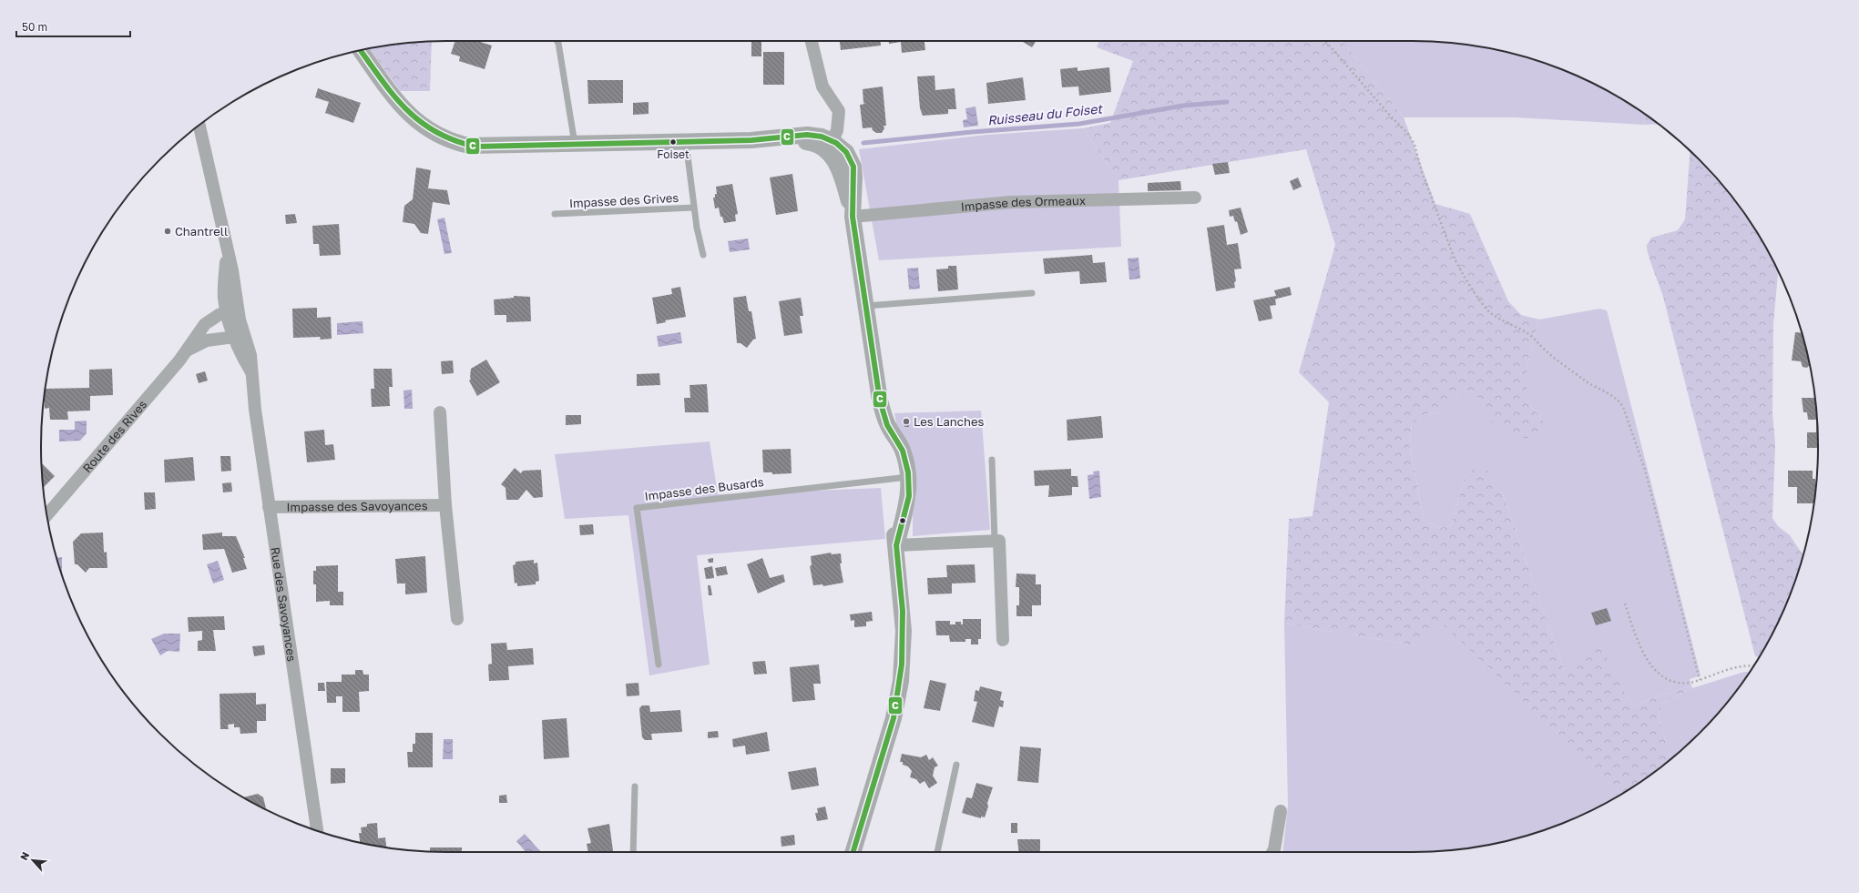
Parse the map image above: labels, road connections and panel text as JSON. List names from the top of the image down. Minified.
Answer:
{"streets":{"street":["Impasse des Ormeaux","Route des Rives","Impasse des Savoyances","Rue des Savoyances"],"lane":["Impasse des Grives","Impasse des Busards"]},"crossings":[["Route des Rives","Rue des Savoyances"],["Impasse des Savoyances","Rue des Savoyances"]],"water":["Ruisseau du Foiset"],"places":["Foiset","Chantrell","Les Lanches"],"lines":["transit line C"],"scale_bar":"50 m","north":"top left"}
